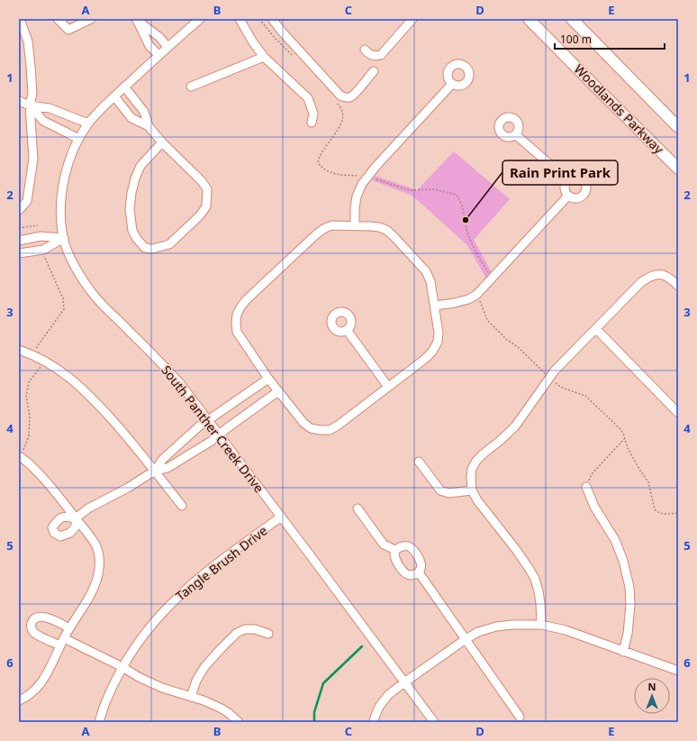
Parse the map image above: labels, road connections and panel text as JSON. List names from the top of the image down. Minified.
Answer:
{"streets":{"main road":["Woodlands Parkway"],"street":["South Panther Creek Drive","Tangle Brush Drive"]},"crossings":[["South Panther Creek Drive","Tangle Brush Drive"]],"places":["Rain Print Park"],"scale_bar":"100 m","north":"top","grid":{"columns":["A","B","C","D","E"],"rows":["1","2","3","4","5","6"]}}
